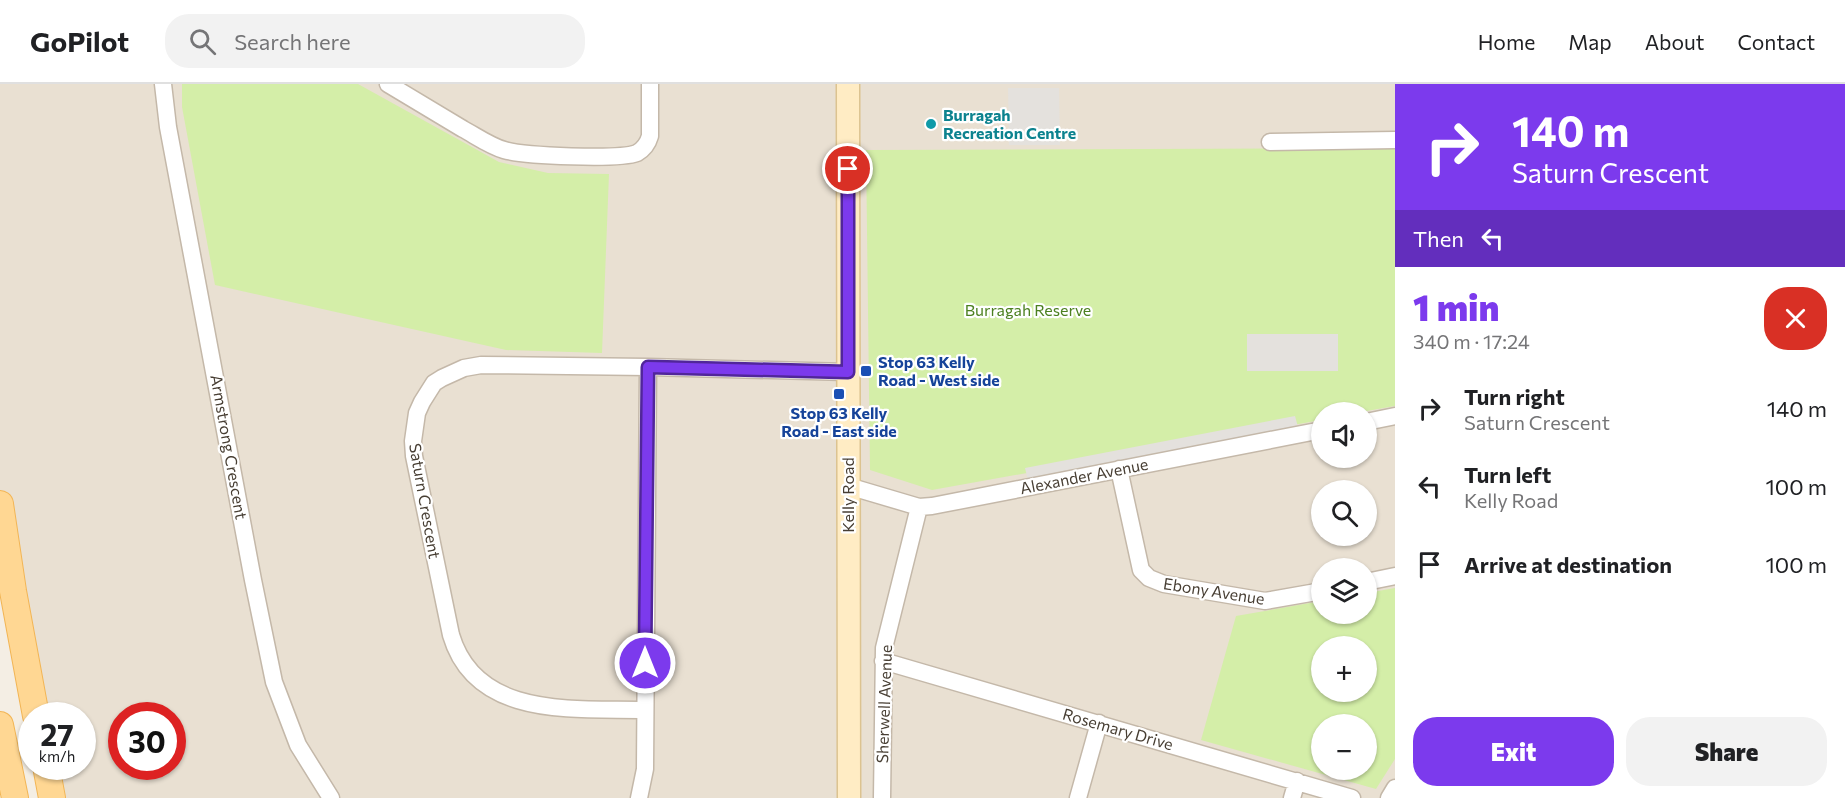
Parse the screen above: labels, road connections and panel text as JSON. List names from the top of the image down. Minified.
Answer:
{"streets":{"street":["Armstrong Crescent","Alexander Avenue","Kelly Road","Saturn Crescent","Ebony Avenue","Sherwell Avenue","Rosemary Drive"]},"crossings":[["Alexander Avenue","Kelly Road"],["Alexander Avenue","Ebony Avenue"],["Alexander Avenue","Sherwell Avenue"],["Kelly Road","Saturn Crescent"],["Sherwell Avenue","Rosemary Drive"]],"parks":["Burragah Reserve"],"places":{"other":["Burragah Recreation Centre"],"transit":["Stop 63 Kelly Road - West side","Stop 63 Kelly Road - East side"]},"page":{"header":"GoPilot","search":"Search here","nav":["Home","Map","About","Contact"],"turn":["140 m","Saturn Crescent"],"then":"Then","heading":["1 min","340 m · 17:24"],"list":[{"name":"Turn right","note":"Saturn Crescent","value":"140 m"},{"name":"Turn left","note":"Kelly Road","value":"100 m"},{"name":"Arrive at destination","value":"100 m"}],"map_buttons":["+","−"],"speed":"27 km/h","limit":"30","buttons":["Exit","Share"]}}
